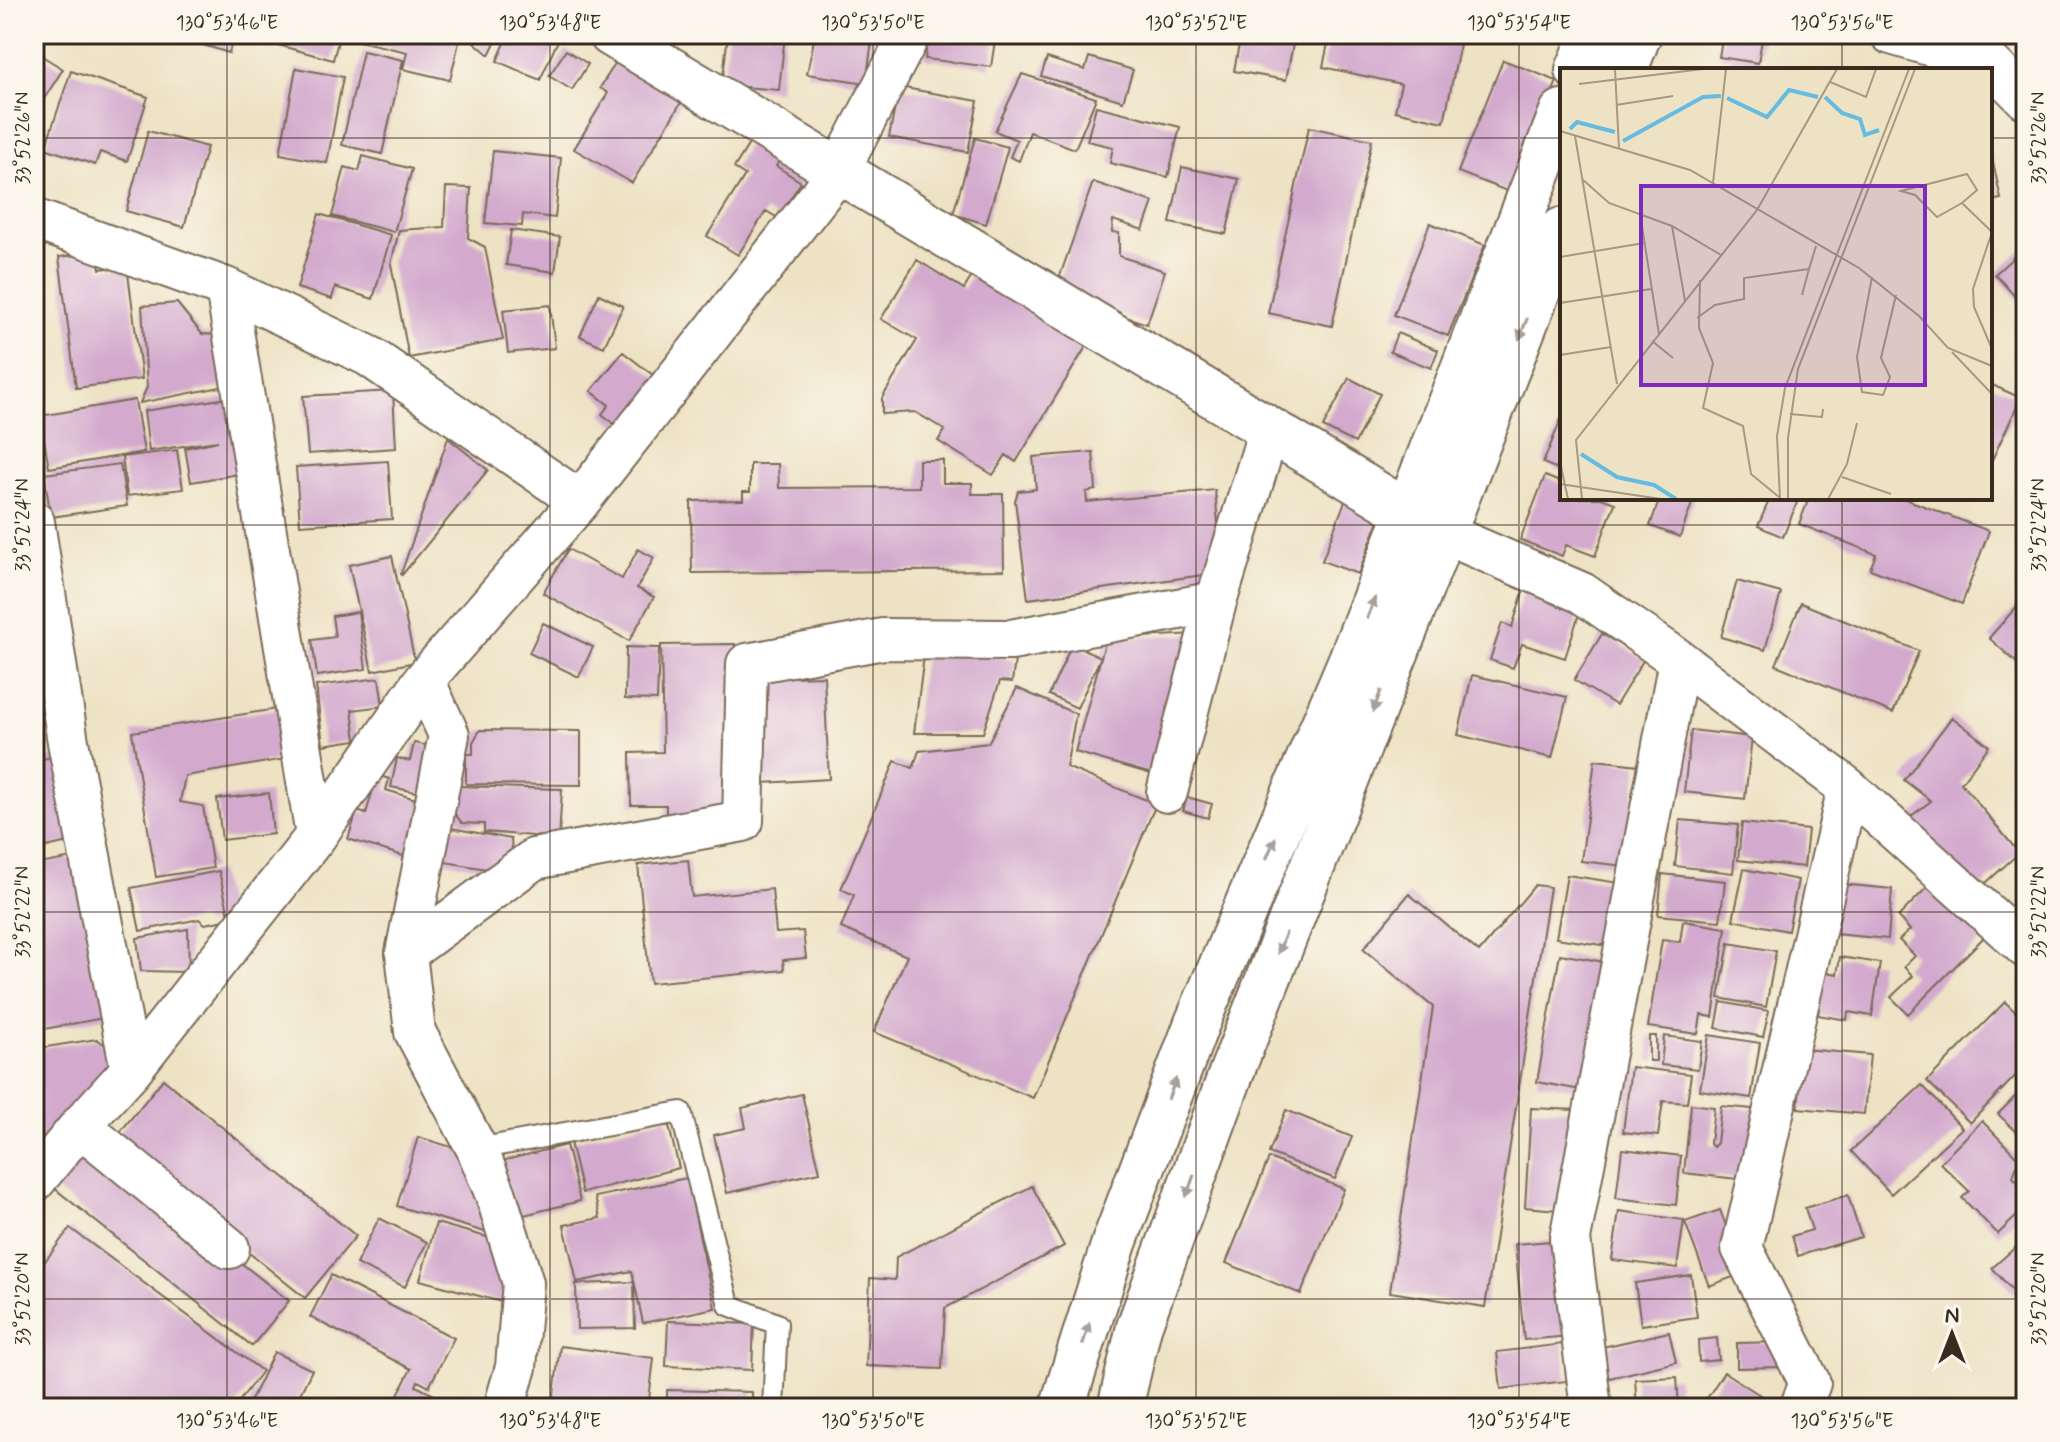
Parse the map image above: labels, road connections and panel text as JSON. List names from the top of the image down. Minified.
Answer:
{"north":"top","coordinates":["130°53'46\"E","130°53'48\"E","130°53'50\"E","130°53'52\"E","130°53'54\"E","130°53'56\"E","33°52'26\"N","33°52'24\"N","33°52'22\"N","33°52'20\"N"]}
